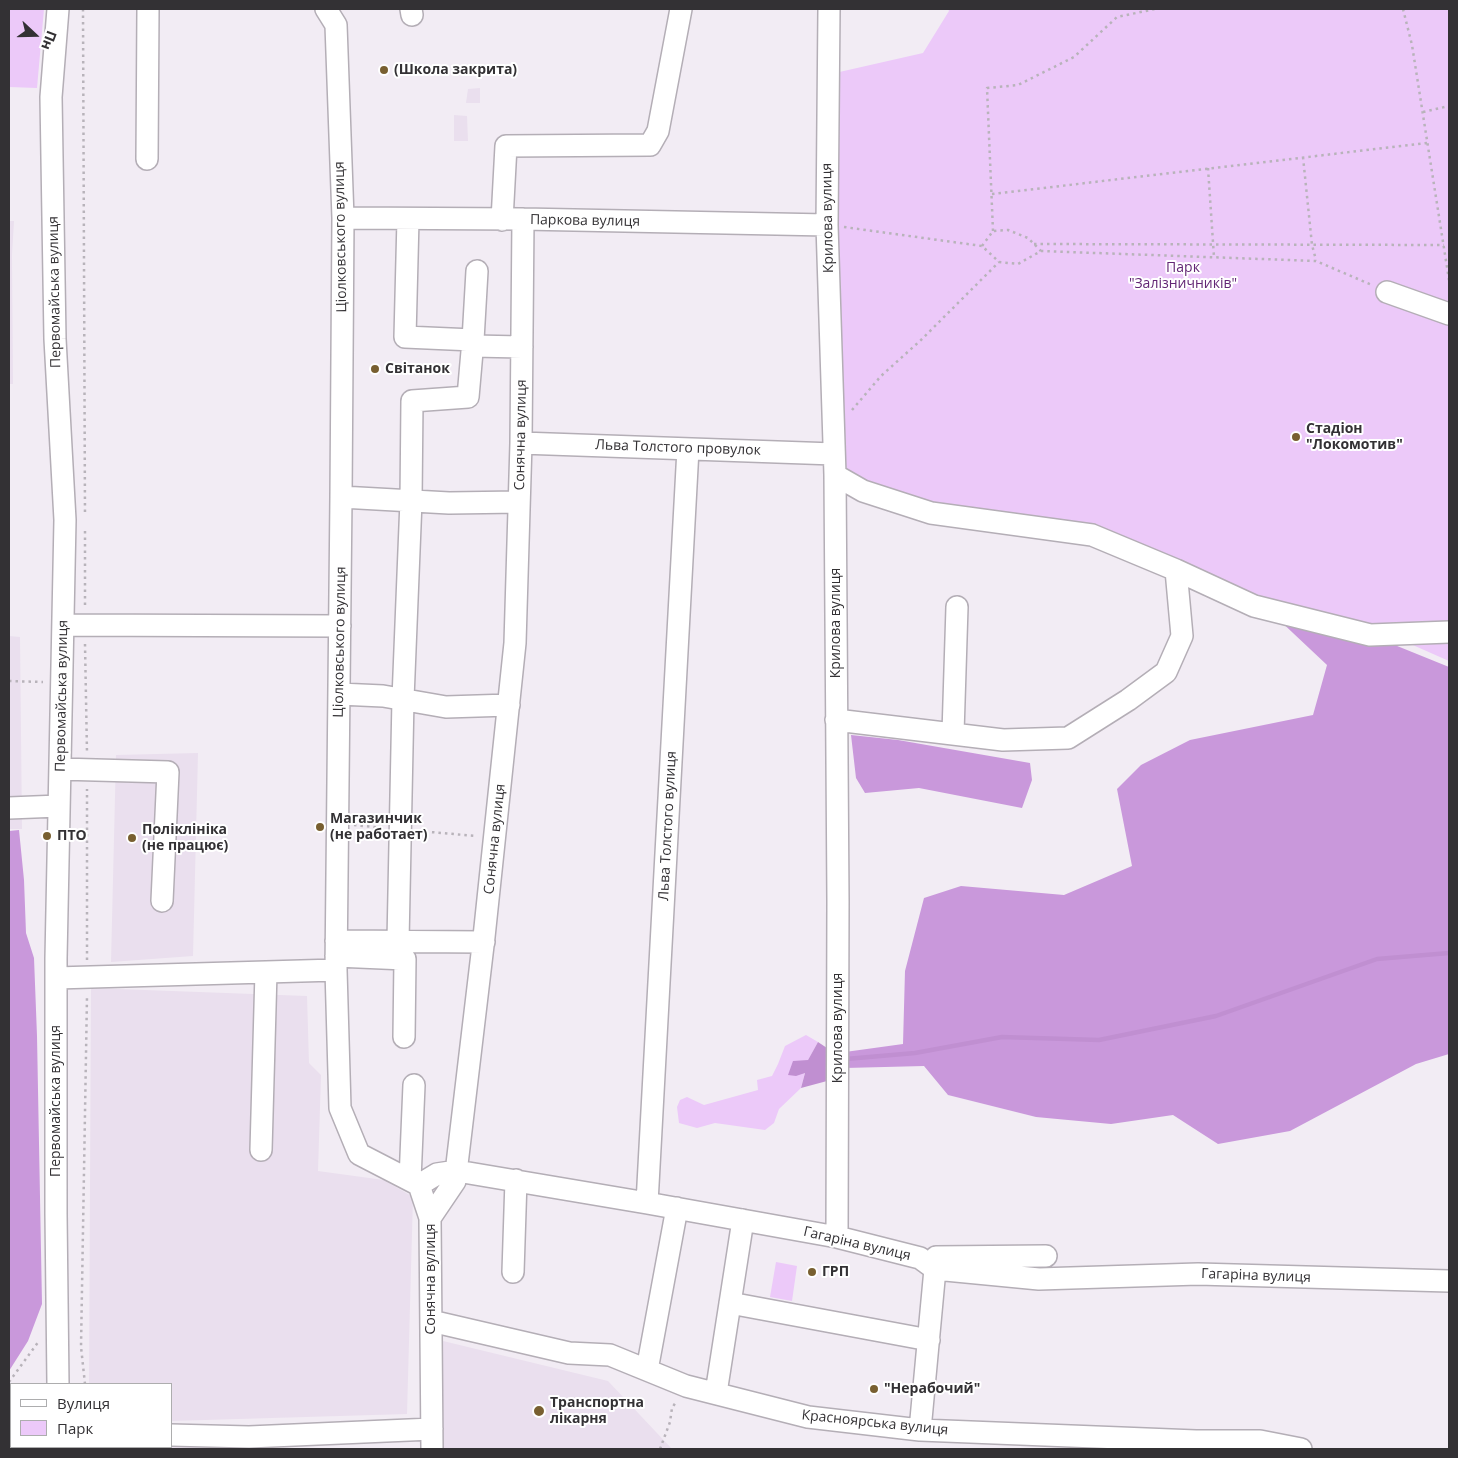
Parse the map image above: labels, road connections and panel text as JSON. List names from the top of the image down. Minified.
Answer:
{"streets":{"street":["Крилова вулиця","Паркова вулиця","Ціолковського вулиця","Первомайська вулиця","Сонячна вулиця","Льва Толстого провулок","Льва Толстого вулиця","Гагаріна вулиця","Красноярська вулиця"]},"crossings":[["Крилова вулиця","Паркова вулиця"],["Крилова вулиця","Льва Толстого провулок"],["Крилова вулиця","Гагаріна вулиця"],["Паркова вулиця","Ціолковського вулиця"],["Паркова вулиця","Сонячна вулиця"],["Ціолковського вулиця","Гагаріна вулиця"],["Сонячна вулиця","Льва Толстого провулок"],["Сонячна вулиця","Гагаріна вулиця"],["Сонячна вулиця","Красноярська вулиця"],["Льва Толстого провулок","Льва Толстого вулиця"],["Льва Толстого вулиця","Гагаріна вулиця"]],"parks":["Парк \"Залізничників\""],"places":["(Школа закрита)","Світанок","Стадіон \"Локомотив\"","Магазинчик (не работает)","ПТО","Поліклініка (не працює)","ГРП","\"Нерабочий\"","Транспортна лікарня"],"legend":["Вулиця","Парк"],"north":"right"}
